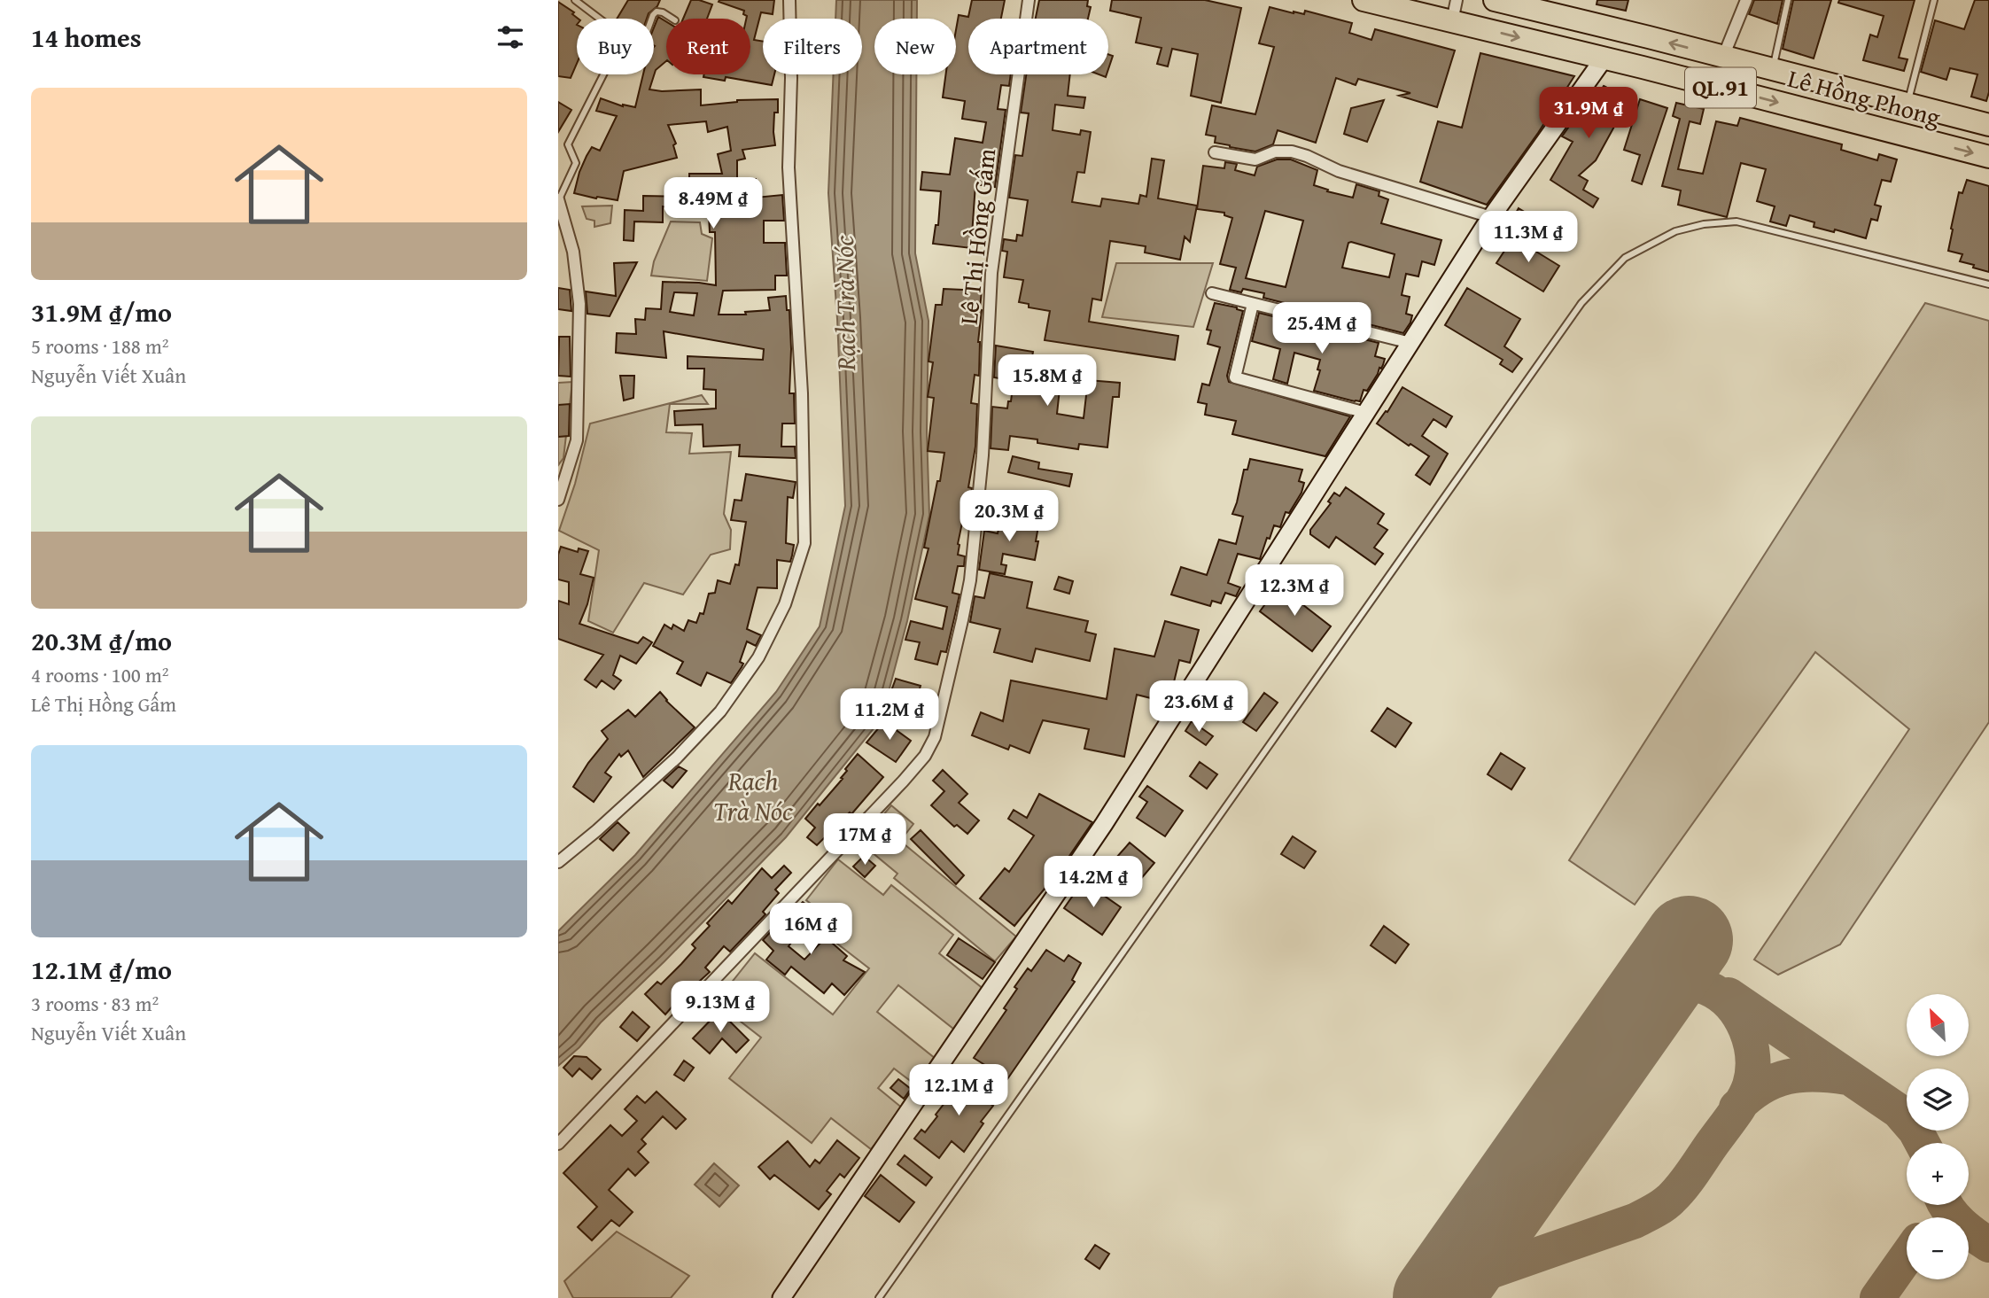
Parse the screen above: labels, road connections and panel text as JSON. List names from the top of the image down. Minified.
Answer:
{"streets":{"highway":["QL.91","Lê Hồng Phong"],"street":["Lê Thị Hồng Gấm"]},"water":["Rạch Trà Nóc"],"north":"top left","page":{"heading":"14 homes","chip":["Buy","Rent","Filters","New","Apartment"],"list":[{"name":"31.9M ₫/mo","note":"5 rooms · 188 m² · Nguyễn Viết Xuân"},{"name":"20.3M ₫/mo","note":"4 rooms · 100 m² · Lê Thị Hồng Gấm"},{"name":"12.1M ₫/mo","note":"3 rooms · 83 m² · Nguyễn Viết Xuân"}],"price":["31.9M ₫","8.49M ₫","11.3M ₫","25.4M ₫","15.8M ₫","20.3M ₫","12.3M ₫","23.6M ₫","11.2M ₫","17M ₫","14.2M ₫","16M ₫","9.13M ₫","12.1M ₫"],"map_buttons":["+","−"]}}
